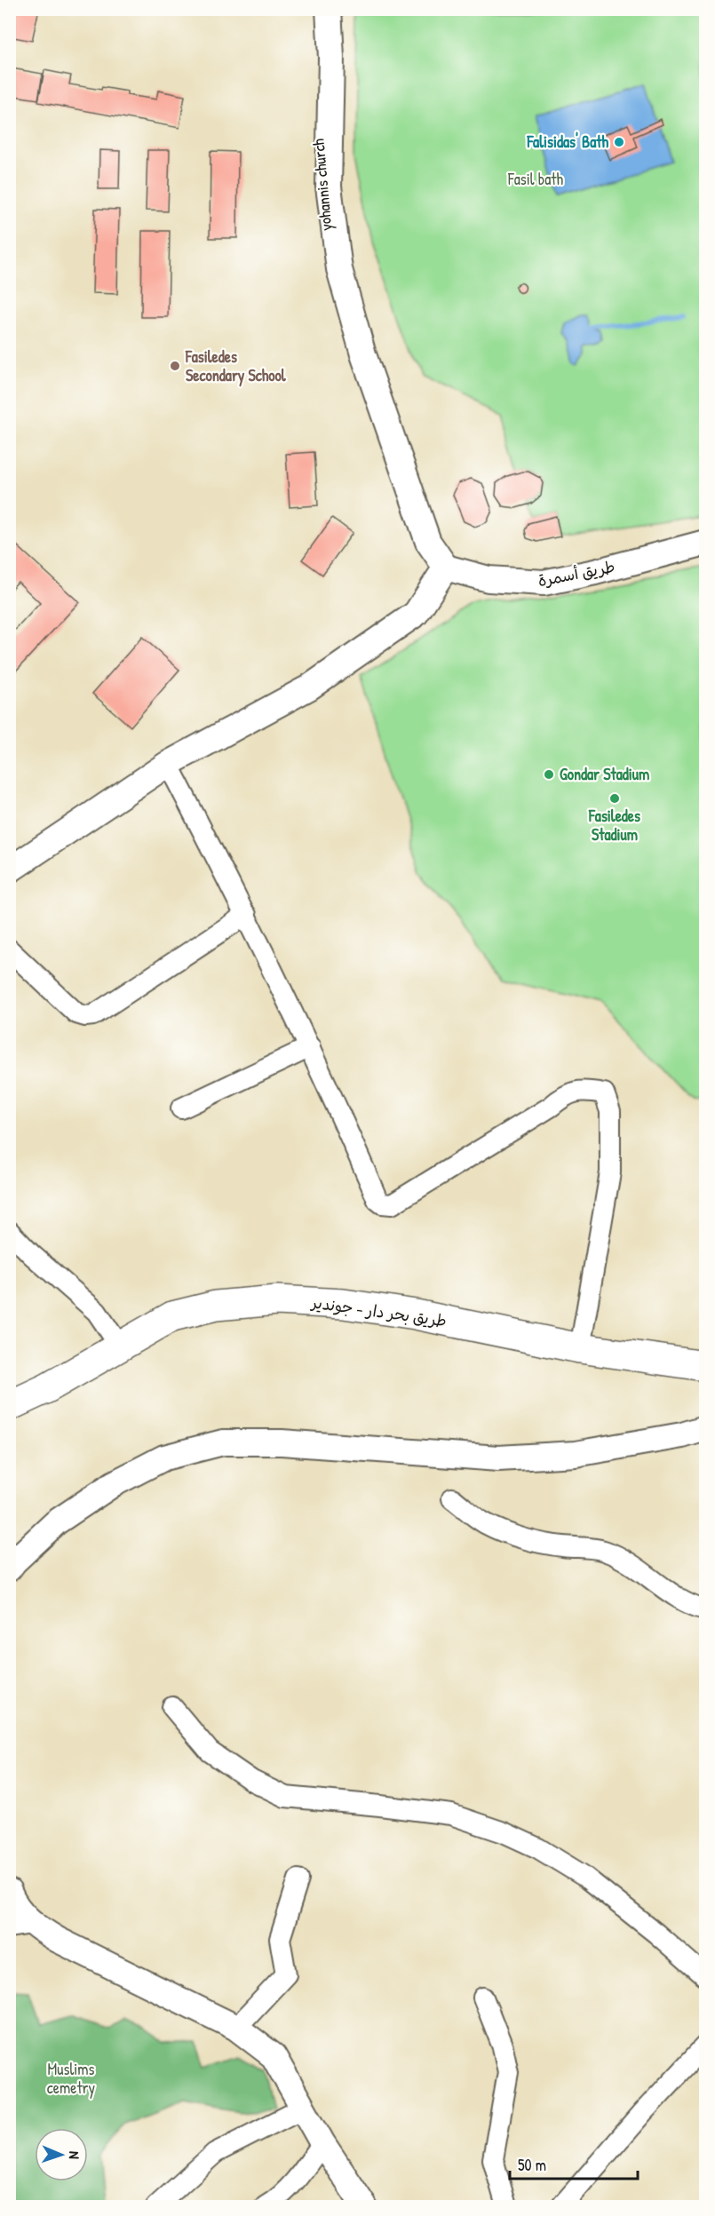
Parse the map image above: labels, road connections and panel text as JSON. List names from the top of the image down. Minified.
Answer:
{"streets":{"highway":["طريق بحر دار - جوندير"],"street":["yohannis church","طريق أسمرة"]},"parks":["Fasil bath","Muslims cemetry"],"places":["Falisidas' Bath","Fasiledes Secondary School","Gondar Stadium","Fasiledes Stadium"],"scale_bar":"50 m","north":"right"}
